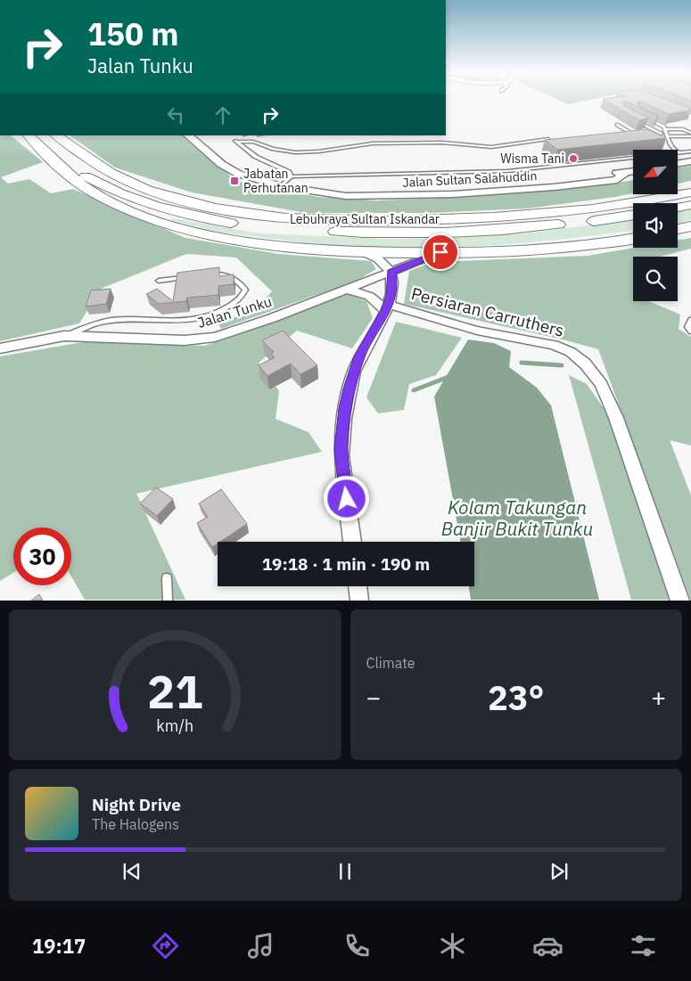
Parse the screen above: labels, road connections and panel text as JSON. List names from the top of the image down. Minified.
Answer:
{"streets":{"main road":["Lebuhraya Sultan Iskandar"],"street":["Jalan Sultan Salahuddin","Jalan Tunku","Persiaran Carruthers"]},"water":["Kolam Takungan Banjir Bukit Tunku"],"places":{"other":["Wisma Tani"],"transit":["Jabatan Perhutanan"]},"north":"bottom left","page":{"turn":["150 m","Jalan Tunku"],"limit":"30","trip":"19:18 · 1 min · 190 m","tile":"Climate","heat":["−","23°","+"],"song":["Night Drive","The Halogens"],"tabs":"19:17","gauge":["21","km/h"]}}
